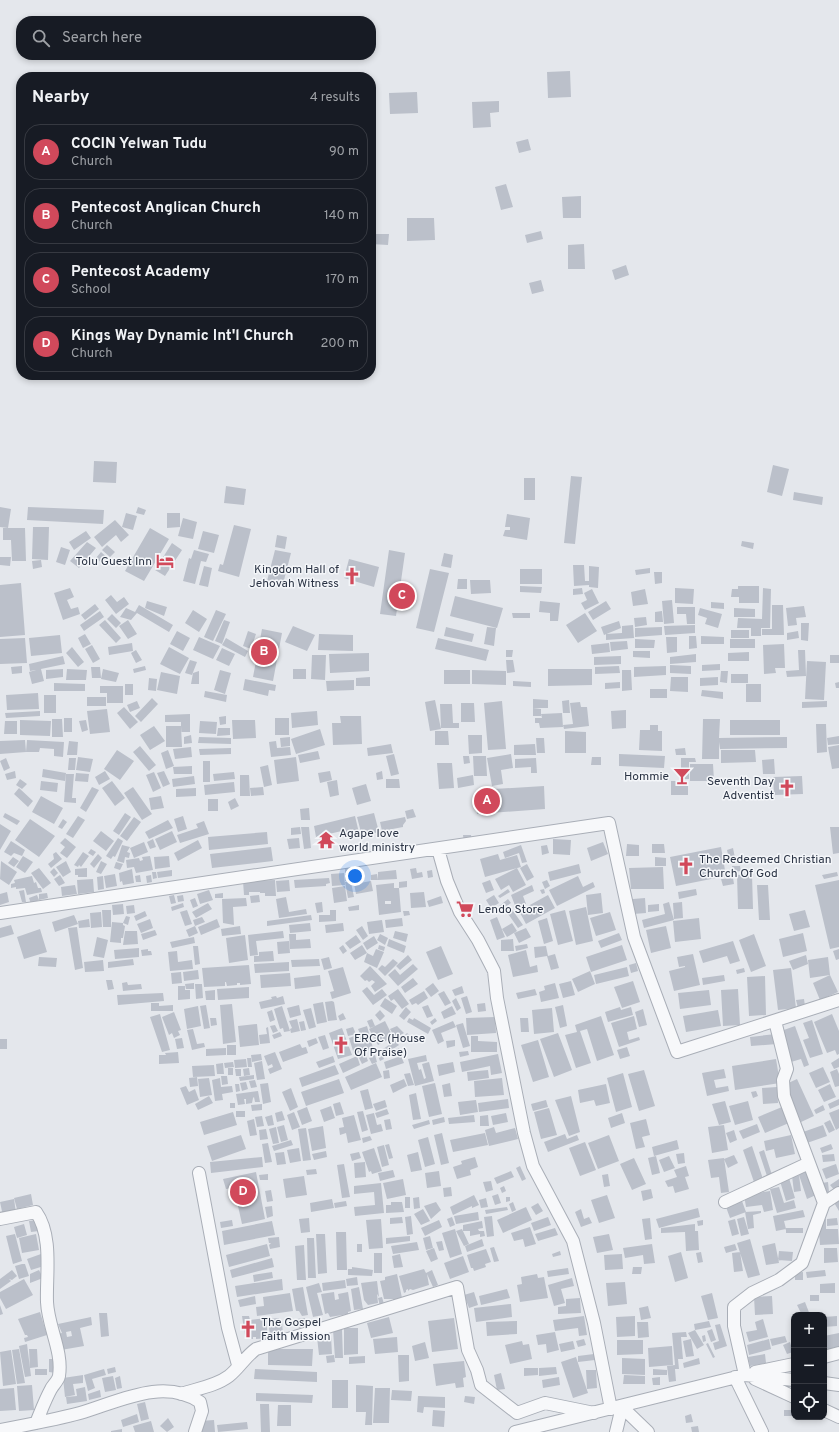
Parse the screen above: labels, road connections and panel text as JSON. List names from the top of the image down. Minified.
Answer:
{"places":{"hotel":["Tolu Guest Inn"],"church":["Kingdom Hall of Jehovah Witness","Seventh Day Adventist","The Redeemed Christian Church Of God","ERCC (House Of Praise)","The Gospel Faith Mission"],"bar":["Hommie"],"temple":["Agape love world ministry"],"supermarket":["Lendo Store"]},"page":{"search":"Search here","heading":["Nearby","4 results"],"list":[{"mark":"A","name":"COCIN Yelwan Tudu","note":"Church","value":"90 m"},{"mark":"B","name":"Pentecost Anglican Church","note":"Church","value":"140 m"},{"mark":"C","name":"Pentecost Academy","note":"School","value":"170 m"},{"mark":"D","name":"Kings Way Dynamic Int'l Church","note":"Church","value":"200 m"}],"pins":["C","B","A","D"],"map_buttons":["+","−"]}}
